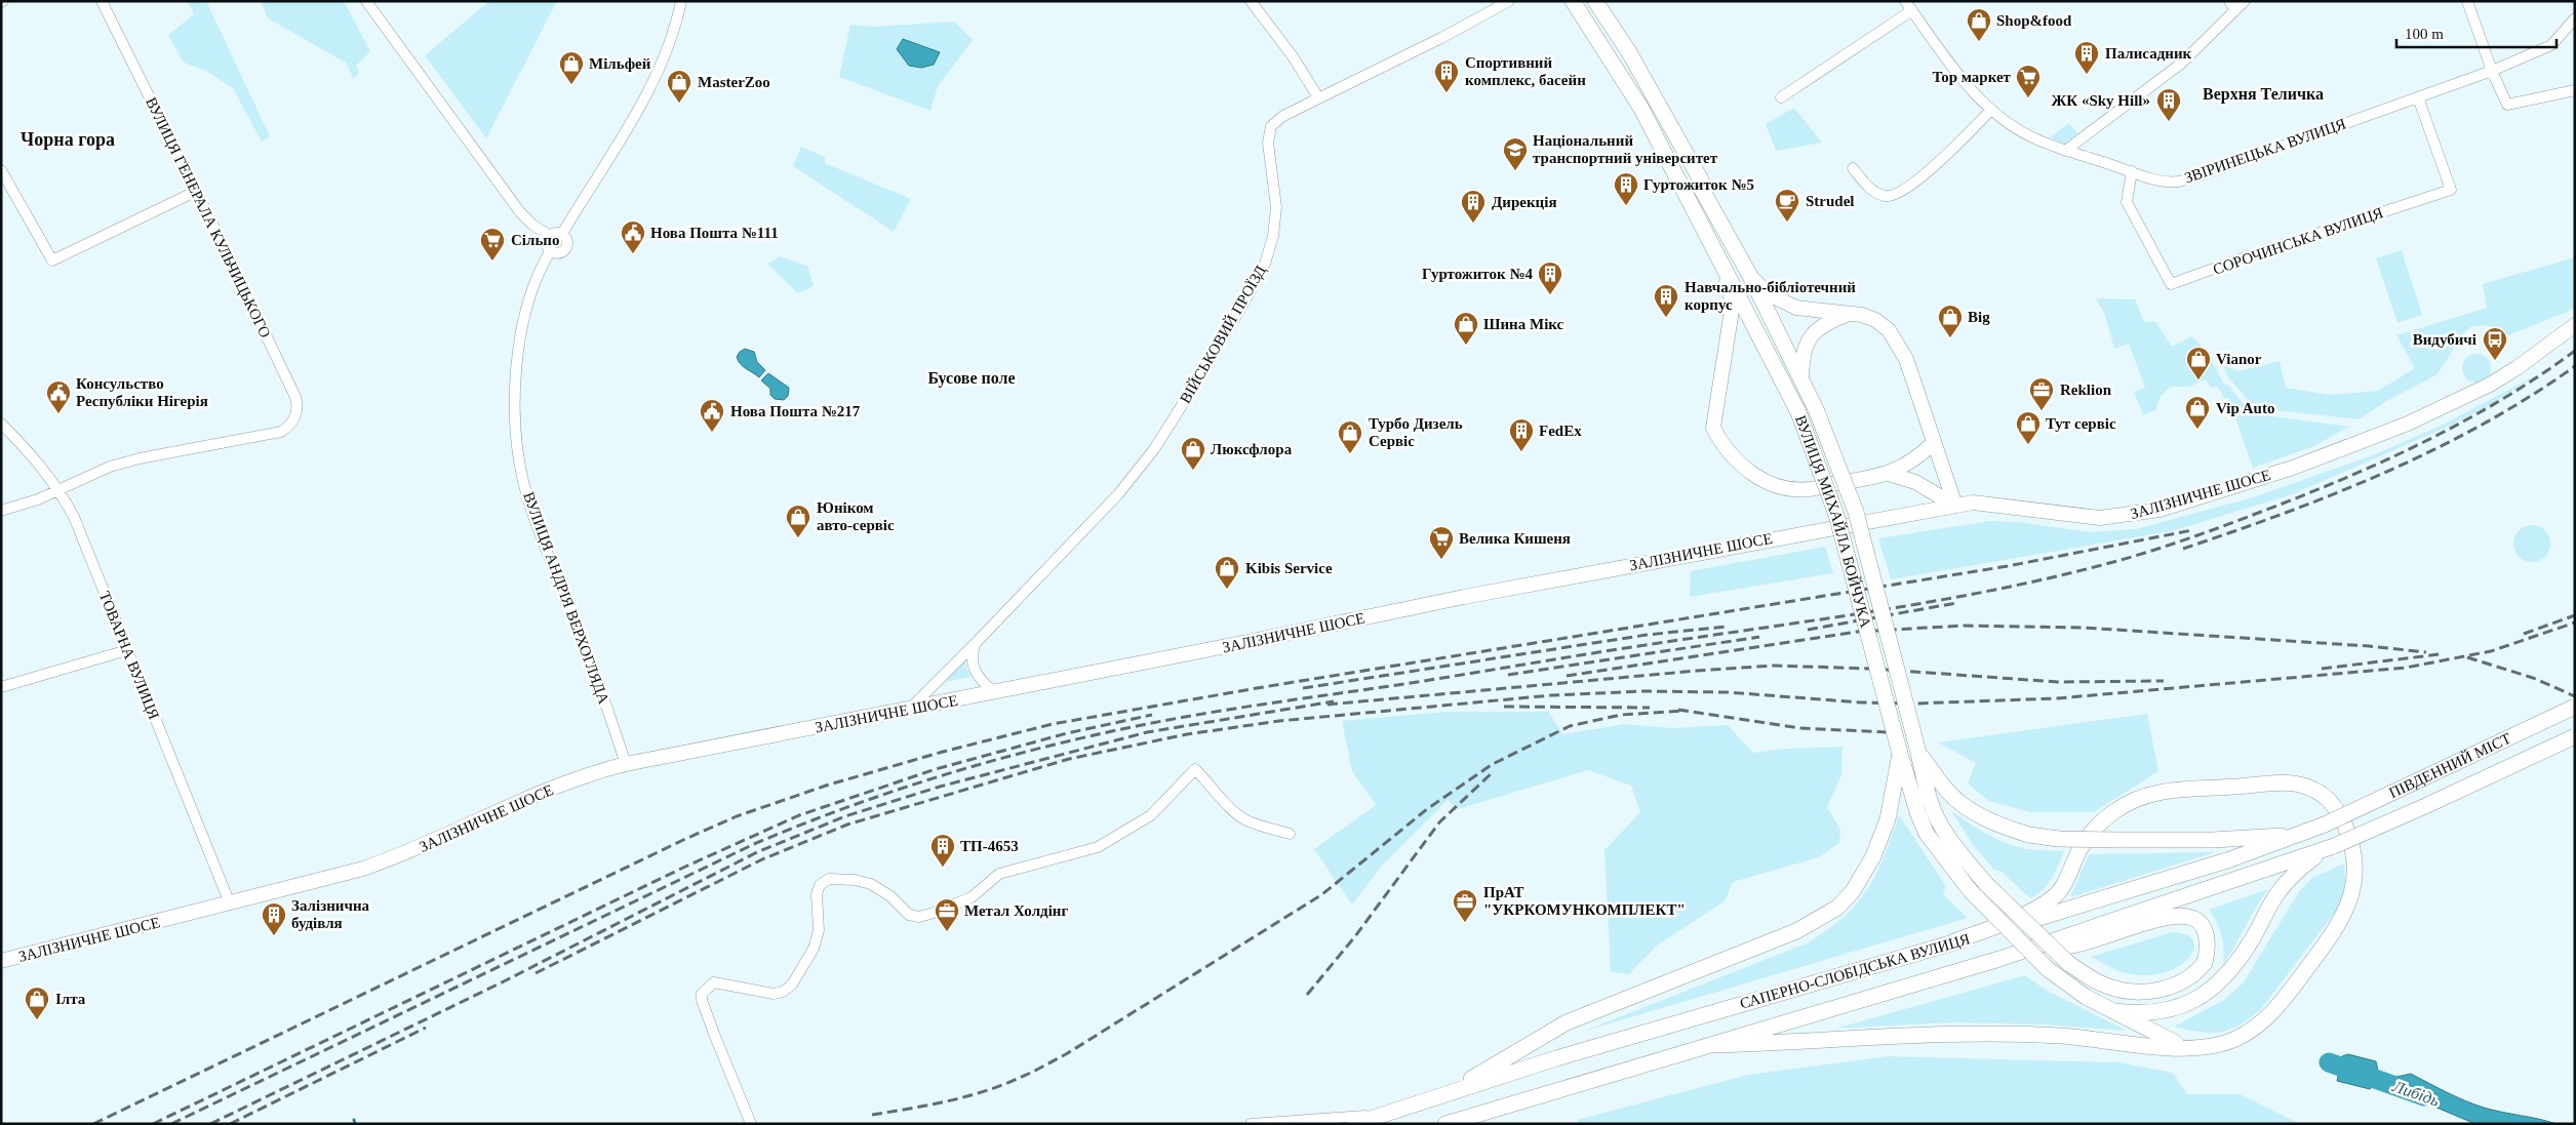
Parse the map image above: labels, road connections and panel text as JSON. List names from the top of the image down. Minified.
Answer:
{"streets":{"main road":["ВУЛИЦЯ МИХАЙЛА БОЙЧУКА","ПІВДЕННИЙ МІСТ","САПЕРНО-СЛОБІДСЬКА ВУЛИЦЯ"],"street":["ЗВІРИНЕЦЬКА ВУЛИЦЯ","ВУЛИЦЯ ГЕНЕРАЛА КУЛЬЧИЦЬКОГО","СОРОЧИНСЬКА ВУЛИЦЯ","ВІЙСЬКОВИЙ ПРОЇЗД","ЗАЛІЗНИЧНЕ ШОСЕ","ВУЛИЦЯ АНДРІЯ ВЕРХОГЛЯДА","ТОВАРНА ВУЛИЦЯ"]},"crossings":[["ЗВІРИНЕЦЬКА ВУЛИЦЯ","СОРОЧИНСЬКА ВУЛИЦЯ"],["ВУЛИЦЯ ГЕНЕРАЛА КУЛЬЧИЦЬКОГО","ТОВАРНА ВУЛИЦЯ"],["ВІЙСЬКОВИЙ ПРОЇЗД","ЗАЛІЗНИЧНЕ ШОСЕ"],["ЗАЛІЗНИЧНЕ ШОСЕ","ВУЛИЦЯ АНДРІЯ ВЕРХОГЛЯДА"],["ЗАЛІЗНИЧНЕ ШОСЕ","ТОВАРНА ВУЛИЦЯ"],["ВУЛИЦЯ МИХАЙЛА БОЙЧУКА","САПЕРНО-СЛОБІДСЬКА ВУЛИЦЯ"],["ПІВДЕННИЙ МІСТ","САПЕРНО-СЛОБІДСЬКА ВУЛИЦЯ"]],"districts":["Верхня Теличка","Чорна гора","Бусове поле"],"water":["Либідь"],"places":{"shop":["Shop&food","Мільфей","MasterZoo","Big","Шина Мікс","Vianor","Vip Auto","Тут сервіс","Турбо Дизель Сервіс","Люксфлора","Юніком авто-сервіс","Kibis Service","Ілта"],"building":["Палисадник","Спортивний комплекс, басейн","ЖК «Sky Hill»","Гуртожиток №5","Дирекція","Гуртожиток №4","Навчально-бібліотечний корпус","FedEx","ТП-4653","Залізнична будівля"],"supermarket":["Top маркет","Сільпо","Велика Кишеня"],"school or university":["Національний транспортний університет"],"cafe":["Strudel"],"public building":["Нова Пошта №111","Консульство Республіки Нігерія","Нова Пошта №217"],"bus stop":["Видубичі"],"office":["Reklion","ПрАТ \"УКРКОМУНКОМПЛЕКТ\"","Метал Холдінг"]},"scale_bar":"100 m"}
